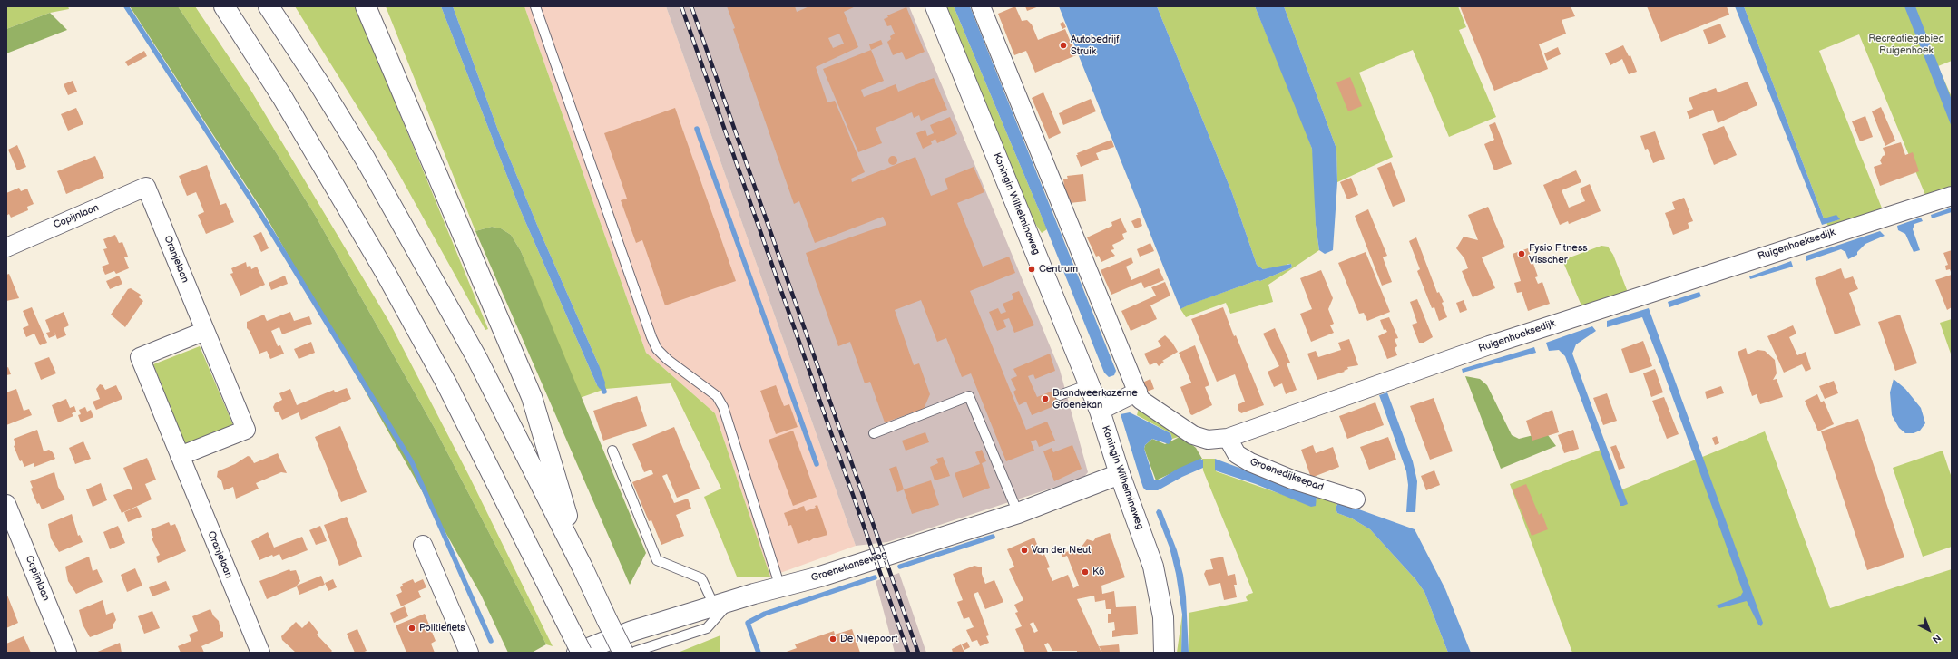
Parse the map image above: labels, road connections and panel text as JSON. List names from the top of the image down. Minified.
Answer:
{"streets":{"main road":["Koningin Wilhelminaweg","Groenekanseweg"],"street":["Copijnlaan","Ruigenhoeksedijk","Oranjelaan","Groenedijksepad"]},"crossings":[["Koningin Wilhelminaweg","Groenekanseweg"],["Copijnlaan","Oranjelaan"],["Ruigenhoeksedijk","Groenedijksepad"]],"parks":["Recreatiegebied Ruigenhoek"],"places":["Autobedrijf Struik","Fysio Fitness Visscher","Centrum","Brandweerkazerne Groenekan","Van der Neut","Kô","Politiefiets","De Nijepoort"],"north":"bottom right"}
